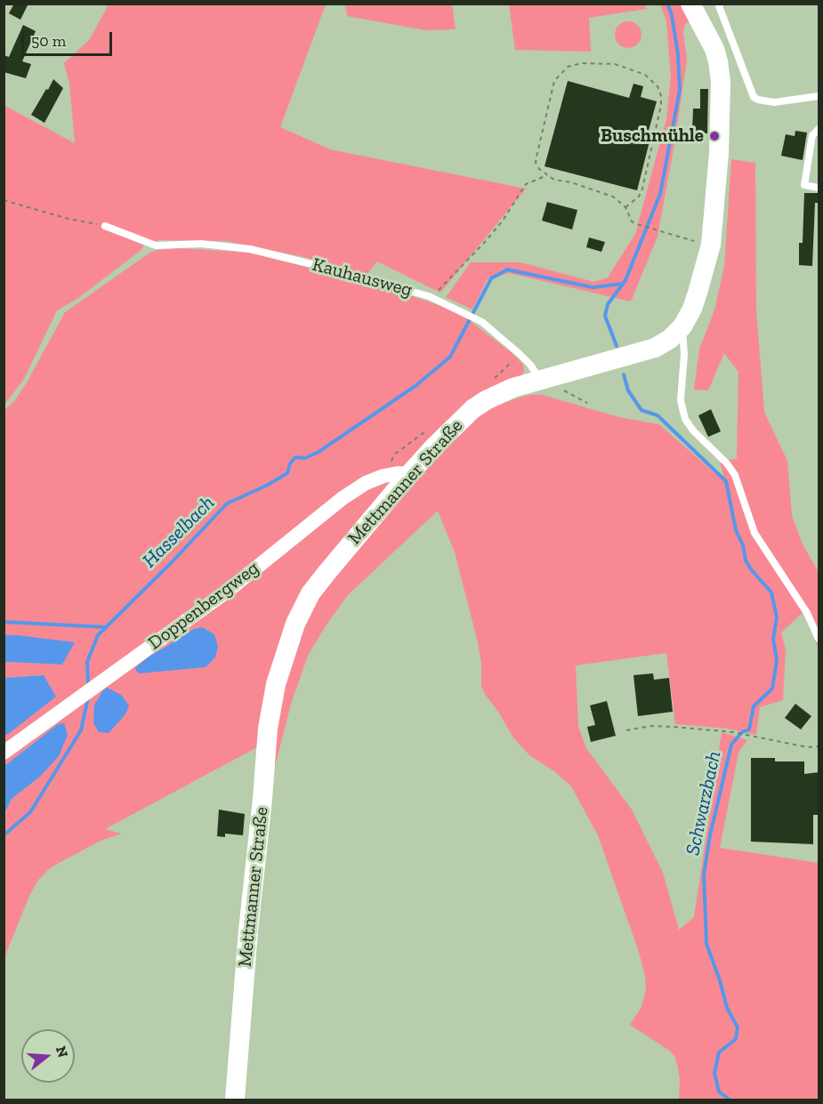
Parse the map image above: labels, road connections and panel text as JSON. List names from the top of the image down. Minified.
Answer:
{"streets":{"main road":["Mettmanner Straße"],"street":["Doppenbergweg"],"lane":["Kauhausweg"]},"crossings":[["Kauhausweg","Mettmanner Straße"],["Mettmanner Straße","Doppenbergweg"]],"water":["Hasselbach","Schwarzbach"],"places":["Buschmühle"],"scale_bar":"50 m","north":"right"}
